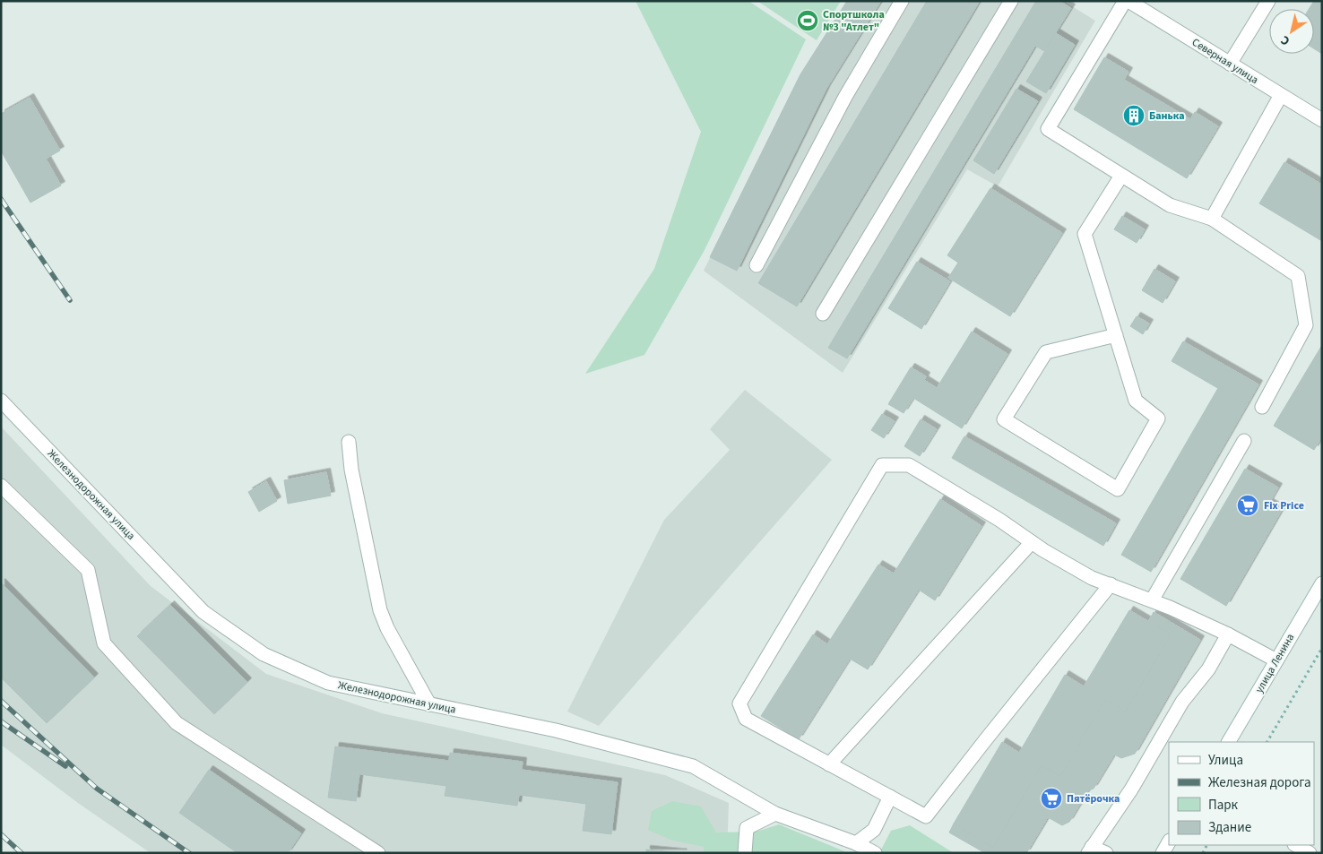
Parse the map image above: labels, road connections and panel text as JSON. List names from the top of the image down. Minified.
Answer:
{"streets":{"street":["Северная улица","Железнодорожная улица","улица Ленина"]},"places":{"sports":["Спортшкола №3 \"Атлет\""],"building":["Банька"],"supermarket":["Fix Price","Пятёрочка"]},"legend":["Улица","Железная дорога","Парк","Здание"],"north":"bottom left"}
